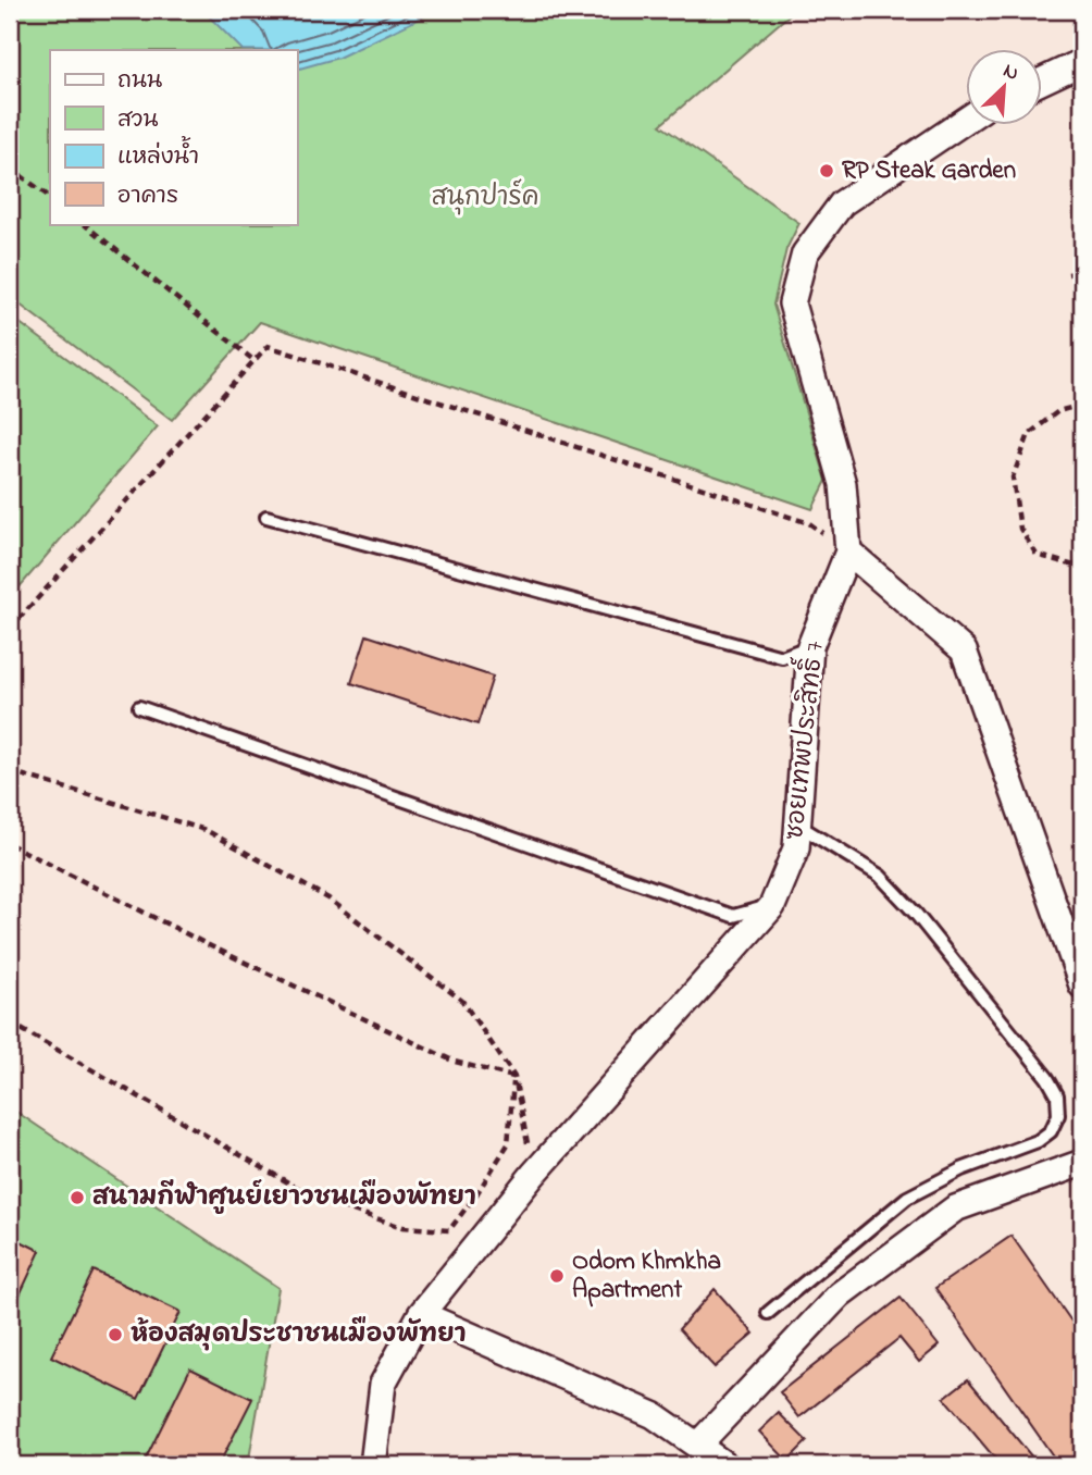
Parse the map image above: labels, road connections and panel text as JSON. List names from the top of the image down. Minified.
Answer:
{"streets":{"street":["ซอยเทพประสิทธิ์ 7"]},"parks":["สนุกปาร์ค"],"places":["RP Steak Garden","สนามกีฬาศูนย์เยาวชนเมืองพัทยา","Odom Khmkha Apartment","ห้องสมุดประชาชนเมืองพัทยา"],"legend":["ถนน","สวน","แหล่งน้ำ","อาคาร"],"north":"top right"}
